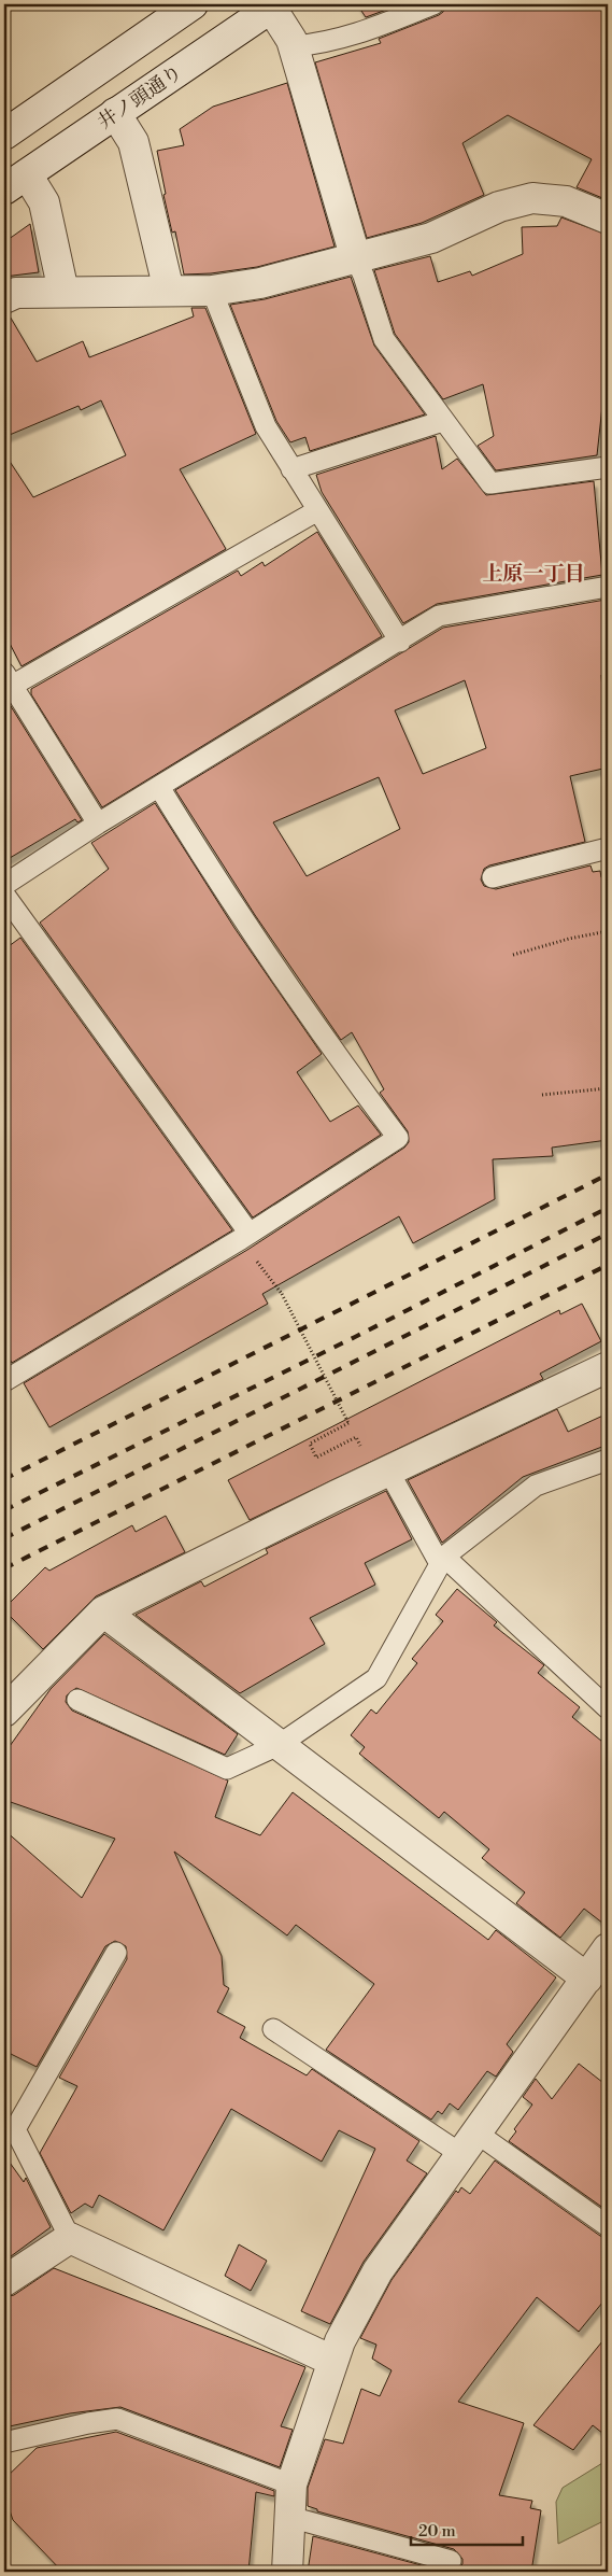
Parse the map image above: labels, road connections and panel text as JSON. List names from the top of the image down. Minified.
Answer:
{"streets":{"street":["井ノ頭通り"]},"districts":["上原一丁目"],"scale_bar":"20 m"}
